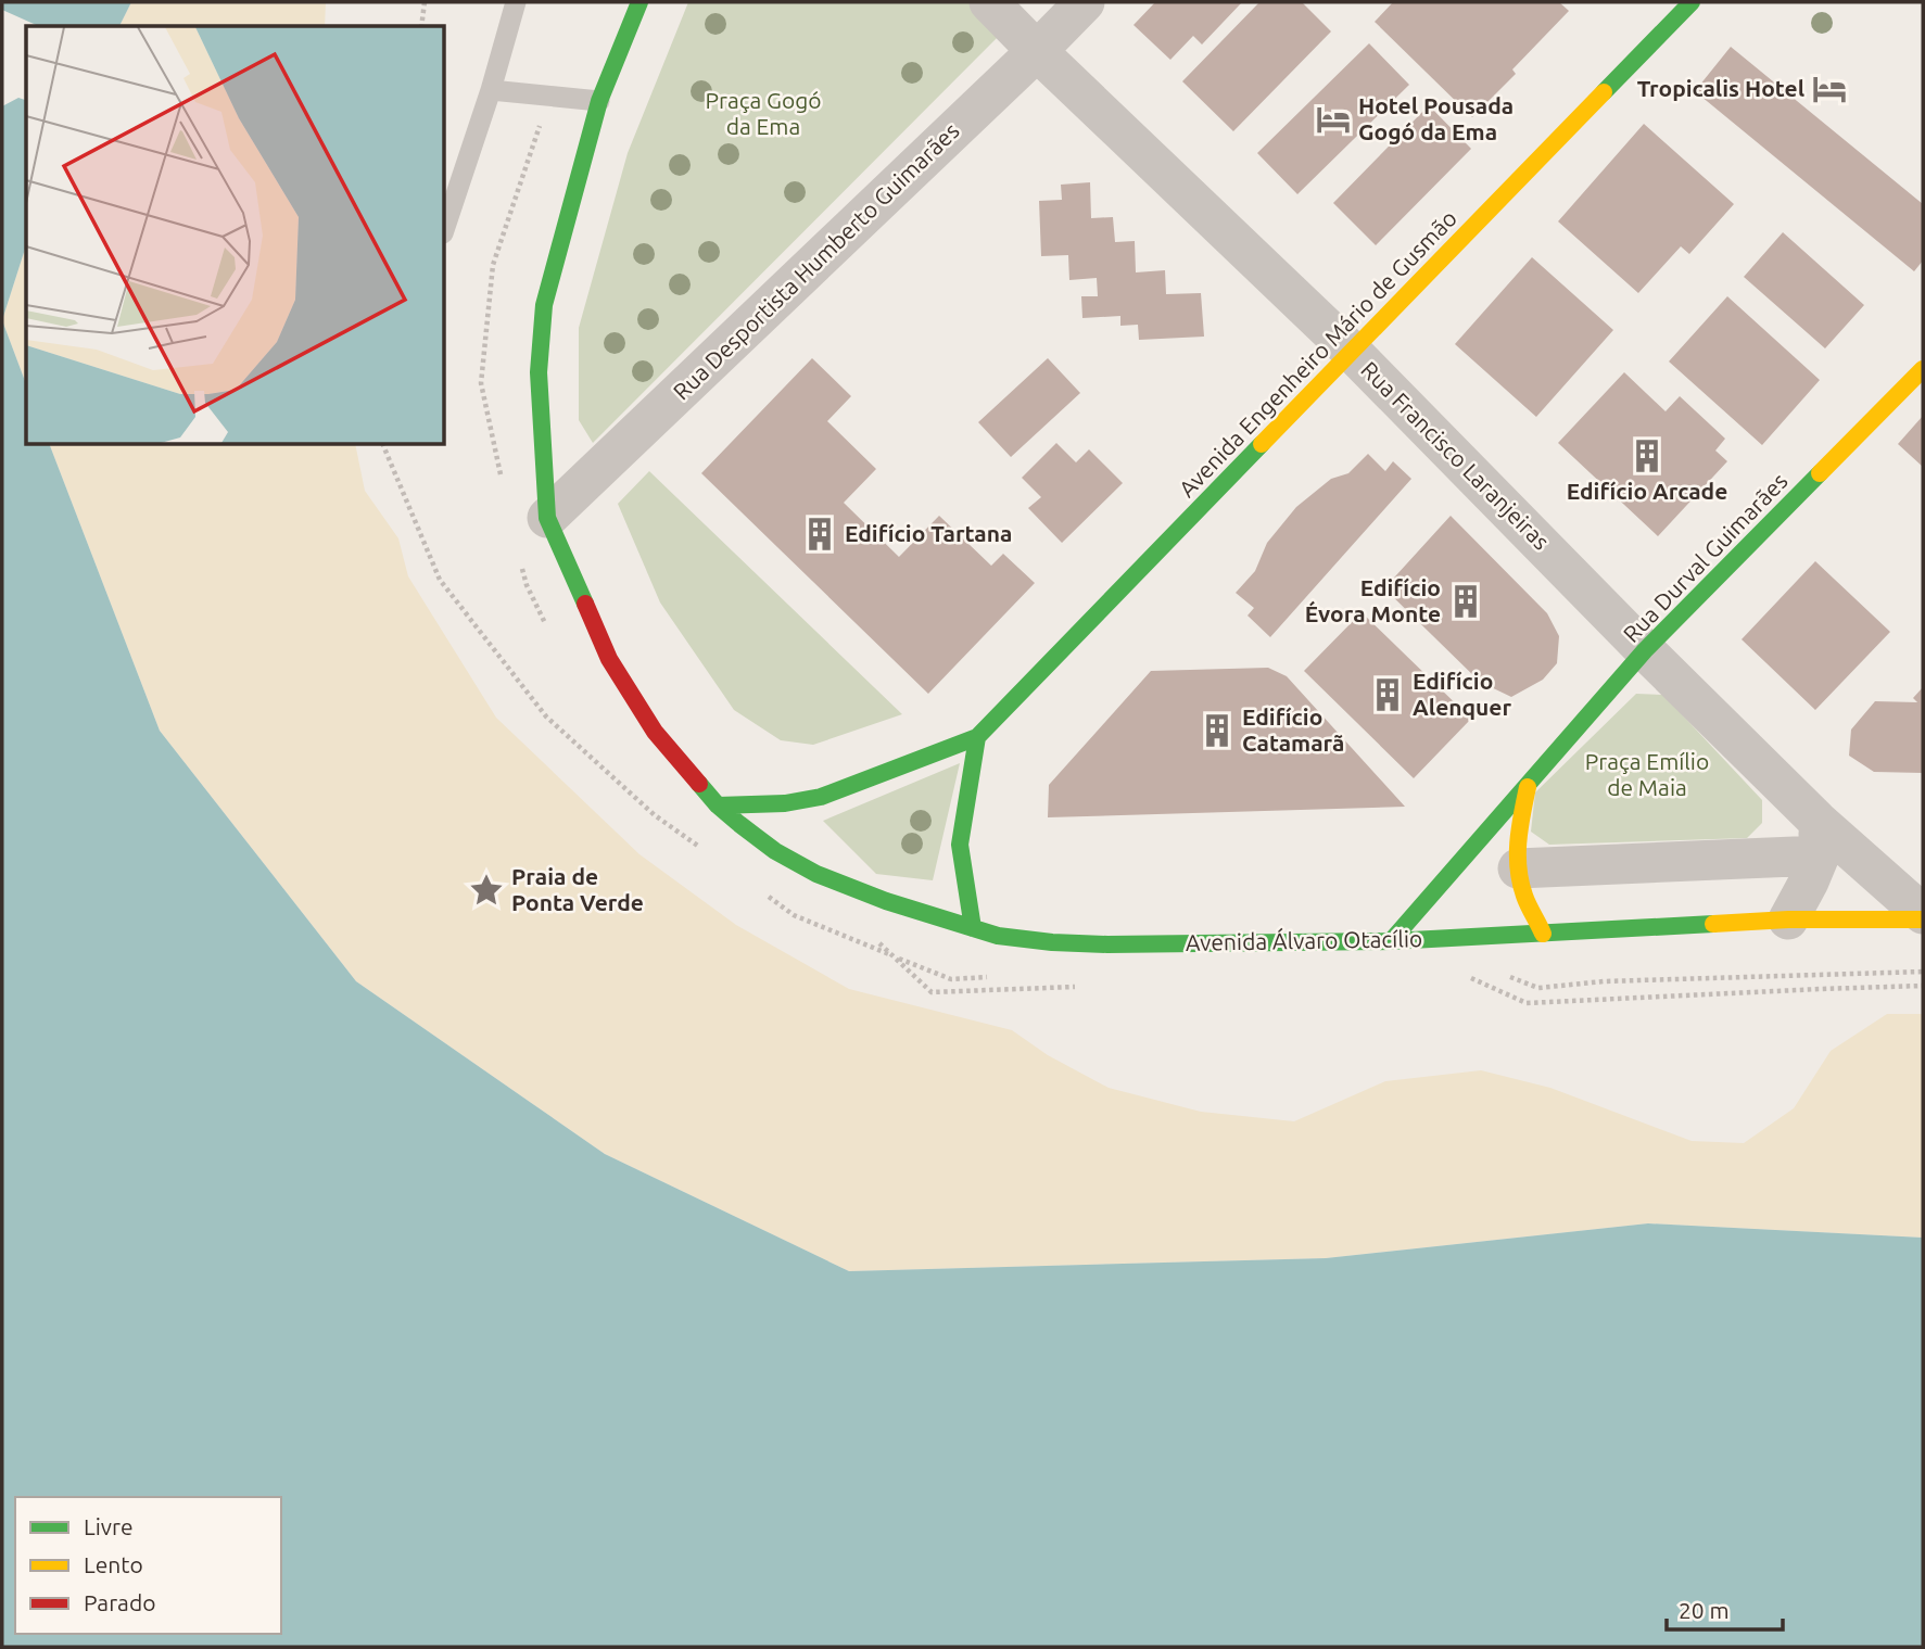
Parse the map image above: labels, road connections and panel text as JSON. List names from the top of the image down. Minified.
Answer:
{"streets":{"street":["Rua Desportista Humberto Guimarães","Avenida Engenheiro Mário de Gusmão","Rua Francisco Laranjeiras","Rua Durval Guimarães","Avenida Álvaro Otacílio"]},"crossings":[["Rua Desportista Humberto Guimarães","Rua Francisco Laranjeiras"],["Rua Desportista Humberto Guimarães","Avenida Álvaro Otacílio"],["Avenida Engenheiro Mário de Gusmão","Rua Francisco Laranjeiras"],["Avenida Engenheiro Mário de Gusmão","Avenida Álvaro Otacílio"],["Rua Francisco Laranjeiras","Rua Durval Guimarães"],["Rua Francisco Laranjeiras","Avenida Álvaro Otacílio"],["Rua Durval Guimarães","Avenida Álvaro Otacílio"]],"parks":["Praça Gogó da Ema","Praça Emílio de Maia"],"places":{"hotel":["Tropicalis Hotel","Hotel Pousada Gogó da Ema"],"building":["Edifício Arcade","Edifício Tartana","Edifício Évora Monte","Edifício Alenquer","Edifício Catamarã"],"place":["Praia de Ponta Verde"]},"legend":["Livre","Lento","Parado"],"scale_bar":"20 m"}
